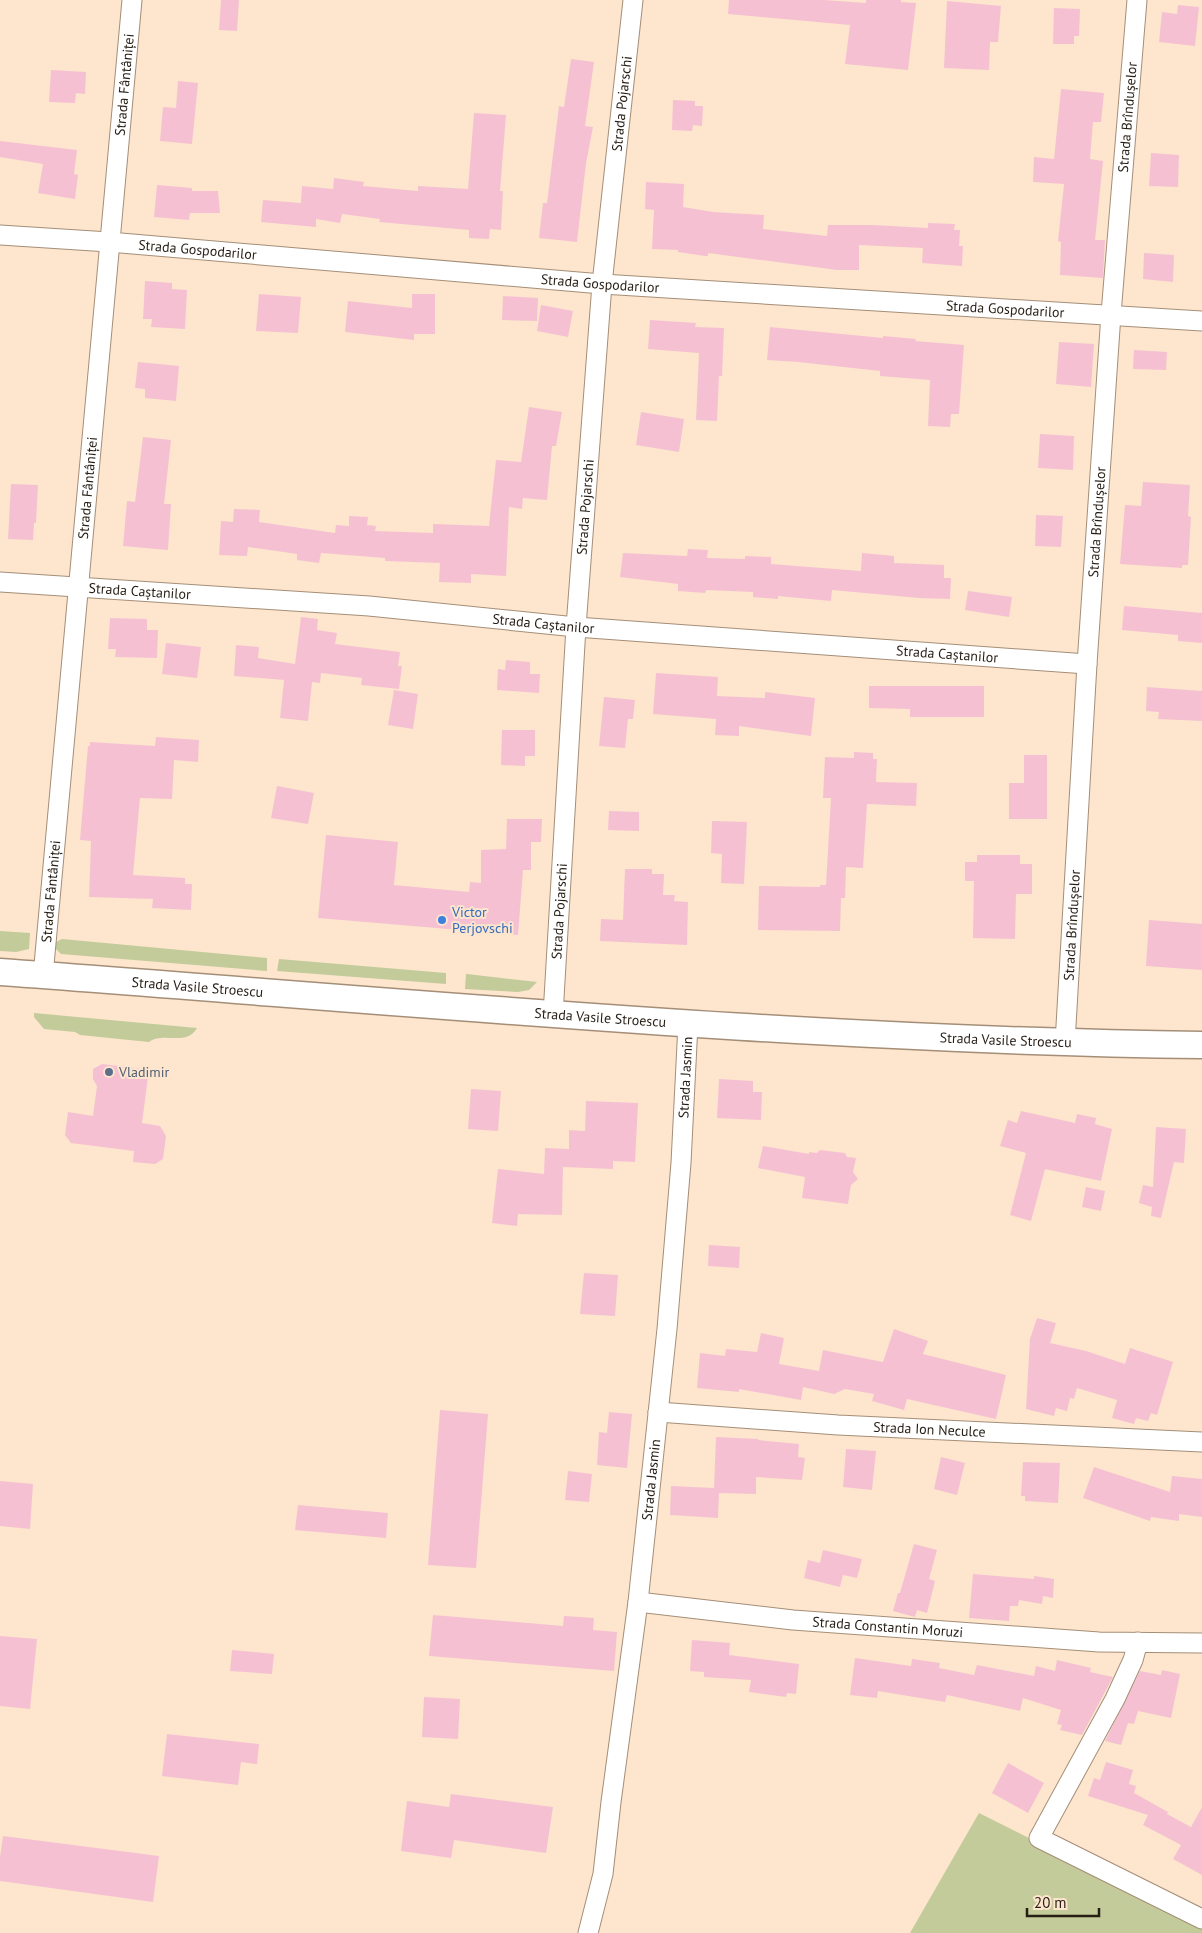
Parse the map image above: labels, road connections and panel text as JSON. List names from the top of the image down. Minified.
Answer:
{"streets":{"main road":["Strada Vasile Stroescu"],"street":["Strada Fântâniței","Strada Pojarschi","Strada Brîndușelor","Strada Gospodarilor","Strada Caștanilor","Strada Jasmin","Strada Ion Neculce","Strada Constantin Moruzi"]},"crossings":[["Strada Fântâniței","Strada Gospodarilor"],["Strada Fântâniței","Strada Caștanilor"],["Strada Fântâniței","Strada Vasile Stroescu"],["Strada Pojarschi","Strada Gospodarilor"],["Strada Pojarschi","Strada Caștanilor"],["Strada Pojarschi","Strada Vasile Stroescu"],["Strada Brîndușelor","Strada Gospodarilor"],["Strada Brîndușelor","Strada Caștanilor"],["Strada Brîndușelor","Strada Vasile Stroescu"],["Strada Vasile Stroescu","Strada Jasmin"],["Strada Jasmin","Strada Ion Neculce"],["Strada Jasmin","Strada Constantin Moruzi"]],"places":["Victor Perjovschi","Vladimir"],"scale_bar":"20 m"}
